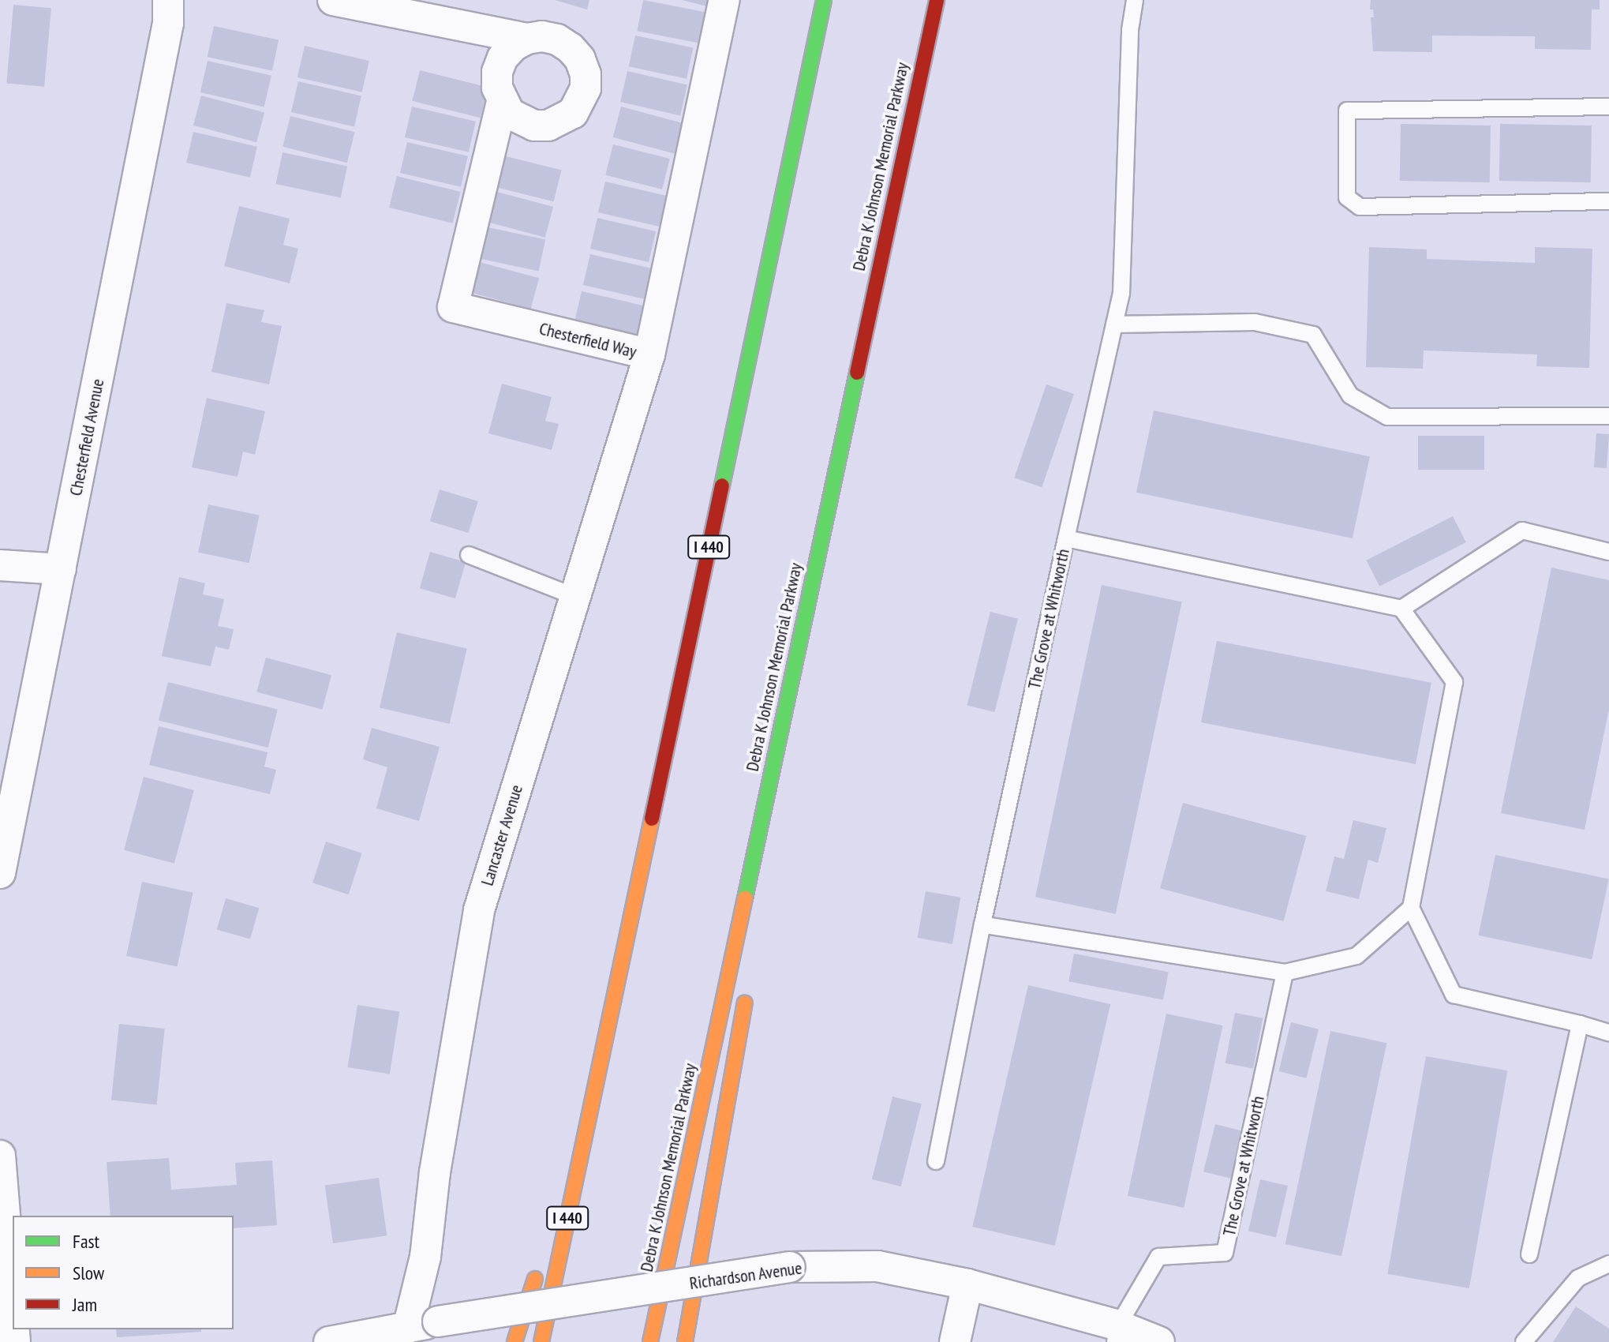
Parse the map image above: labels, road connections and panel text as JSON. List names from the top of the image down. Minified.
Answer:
{"streets":{"highway":["Debra K Johnson Memorial Parkway","I 440"],"street":["Chesterfield Way","Chesterfield Avenue","Lancaster Avenue","Richardson Avenue"],"lane":["The Grove at Whitworth"]},"crossings":[["Chesterfield Way","Lancaster Avenue"],["The Grove at Whitworth","Richardson Avenue"],["Lancaster Avenue","Richardson Avenue"]],"legend":["Fast","Slow","Jam"]}
